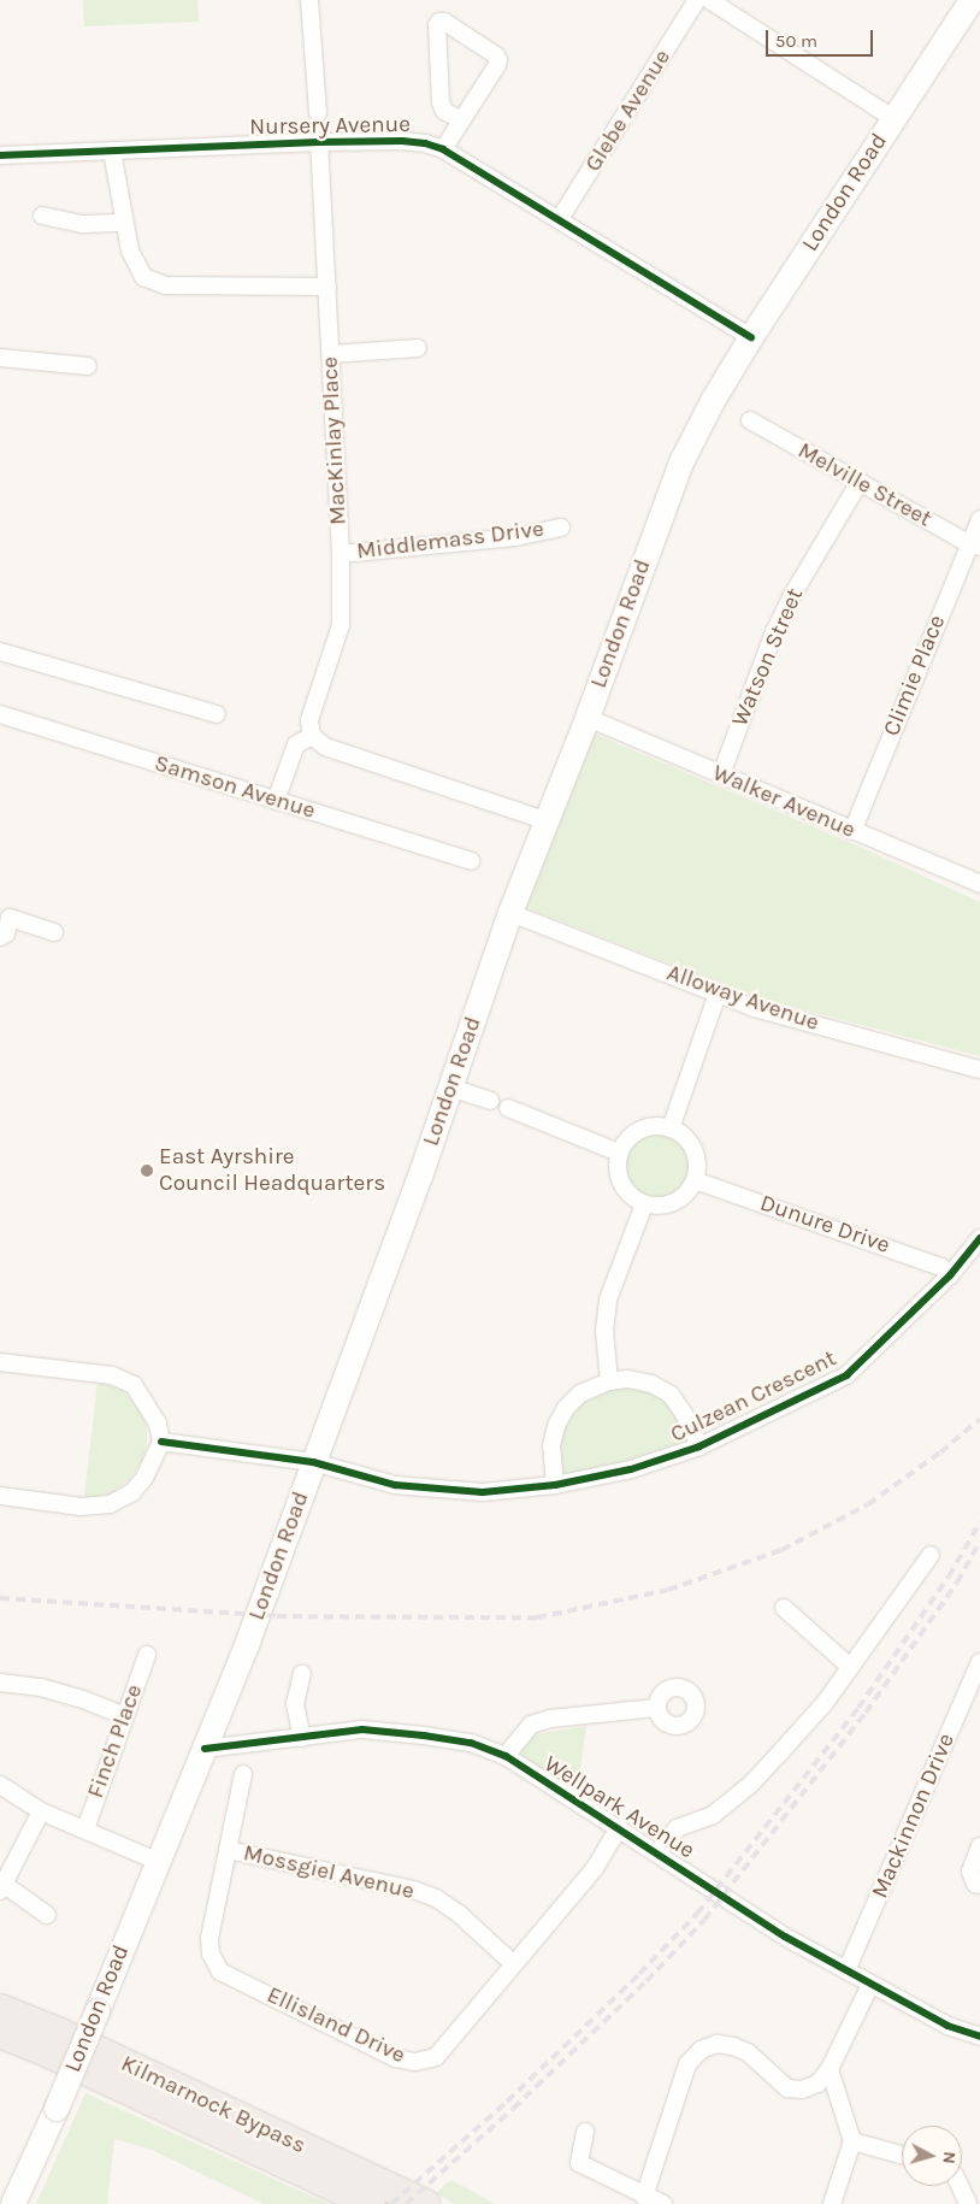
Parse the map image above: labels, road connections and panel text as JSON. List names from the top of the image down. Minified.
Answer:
{"streets":{"highway":["Kilmarnock Bypass"],"main road":["London Road"],"street":["Glebe Avenue","Nursery Avenue","MacKinlay Place","Melville Street","Middlemass Drive","Watson Street","Climie Place","Samson Avenue","Walker Avenue","Alloway Avenue","Dunure Drive","Culzean Crescent","Finch Place","Wellpark Avenue","Mackinnon Drive","Mossgiel Avenue","Ellisland Drive"]},"crossings":[["Glebe Avenue","Nursery Avenue"],["Nursery Avenue","London Road"],["Nursery Avenue","MacKinlay Place"],["London Road","Walker Avenue"],["London Road","Alloway Avenue"],["London Road","Culzean Crescent"],["London Road","Wellpark Avenue"],["MacKinlay Place","Middlemass Drive"],["Melville Street","Watson Street"],["Melville Street","Climie Place"],["Watson Street","Walker Avenue"],["Climie Place","Walker Avenue"],["Dunure Drive","Culzean Crescent"],["Wellpark Avenue","Mackinnon Drive"],["Wellpark Avenue","Ellisland Drive"],["Mossgiel Avenue","Ellisland Drive"]],"places":["East Ayrshire Council Headquarters"],"scale_bar":"50 m","north":"right"}
